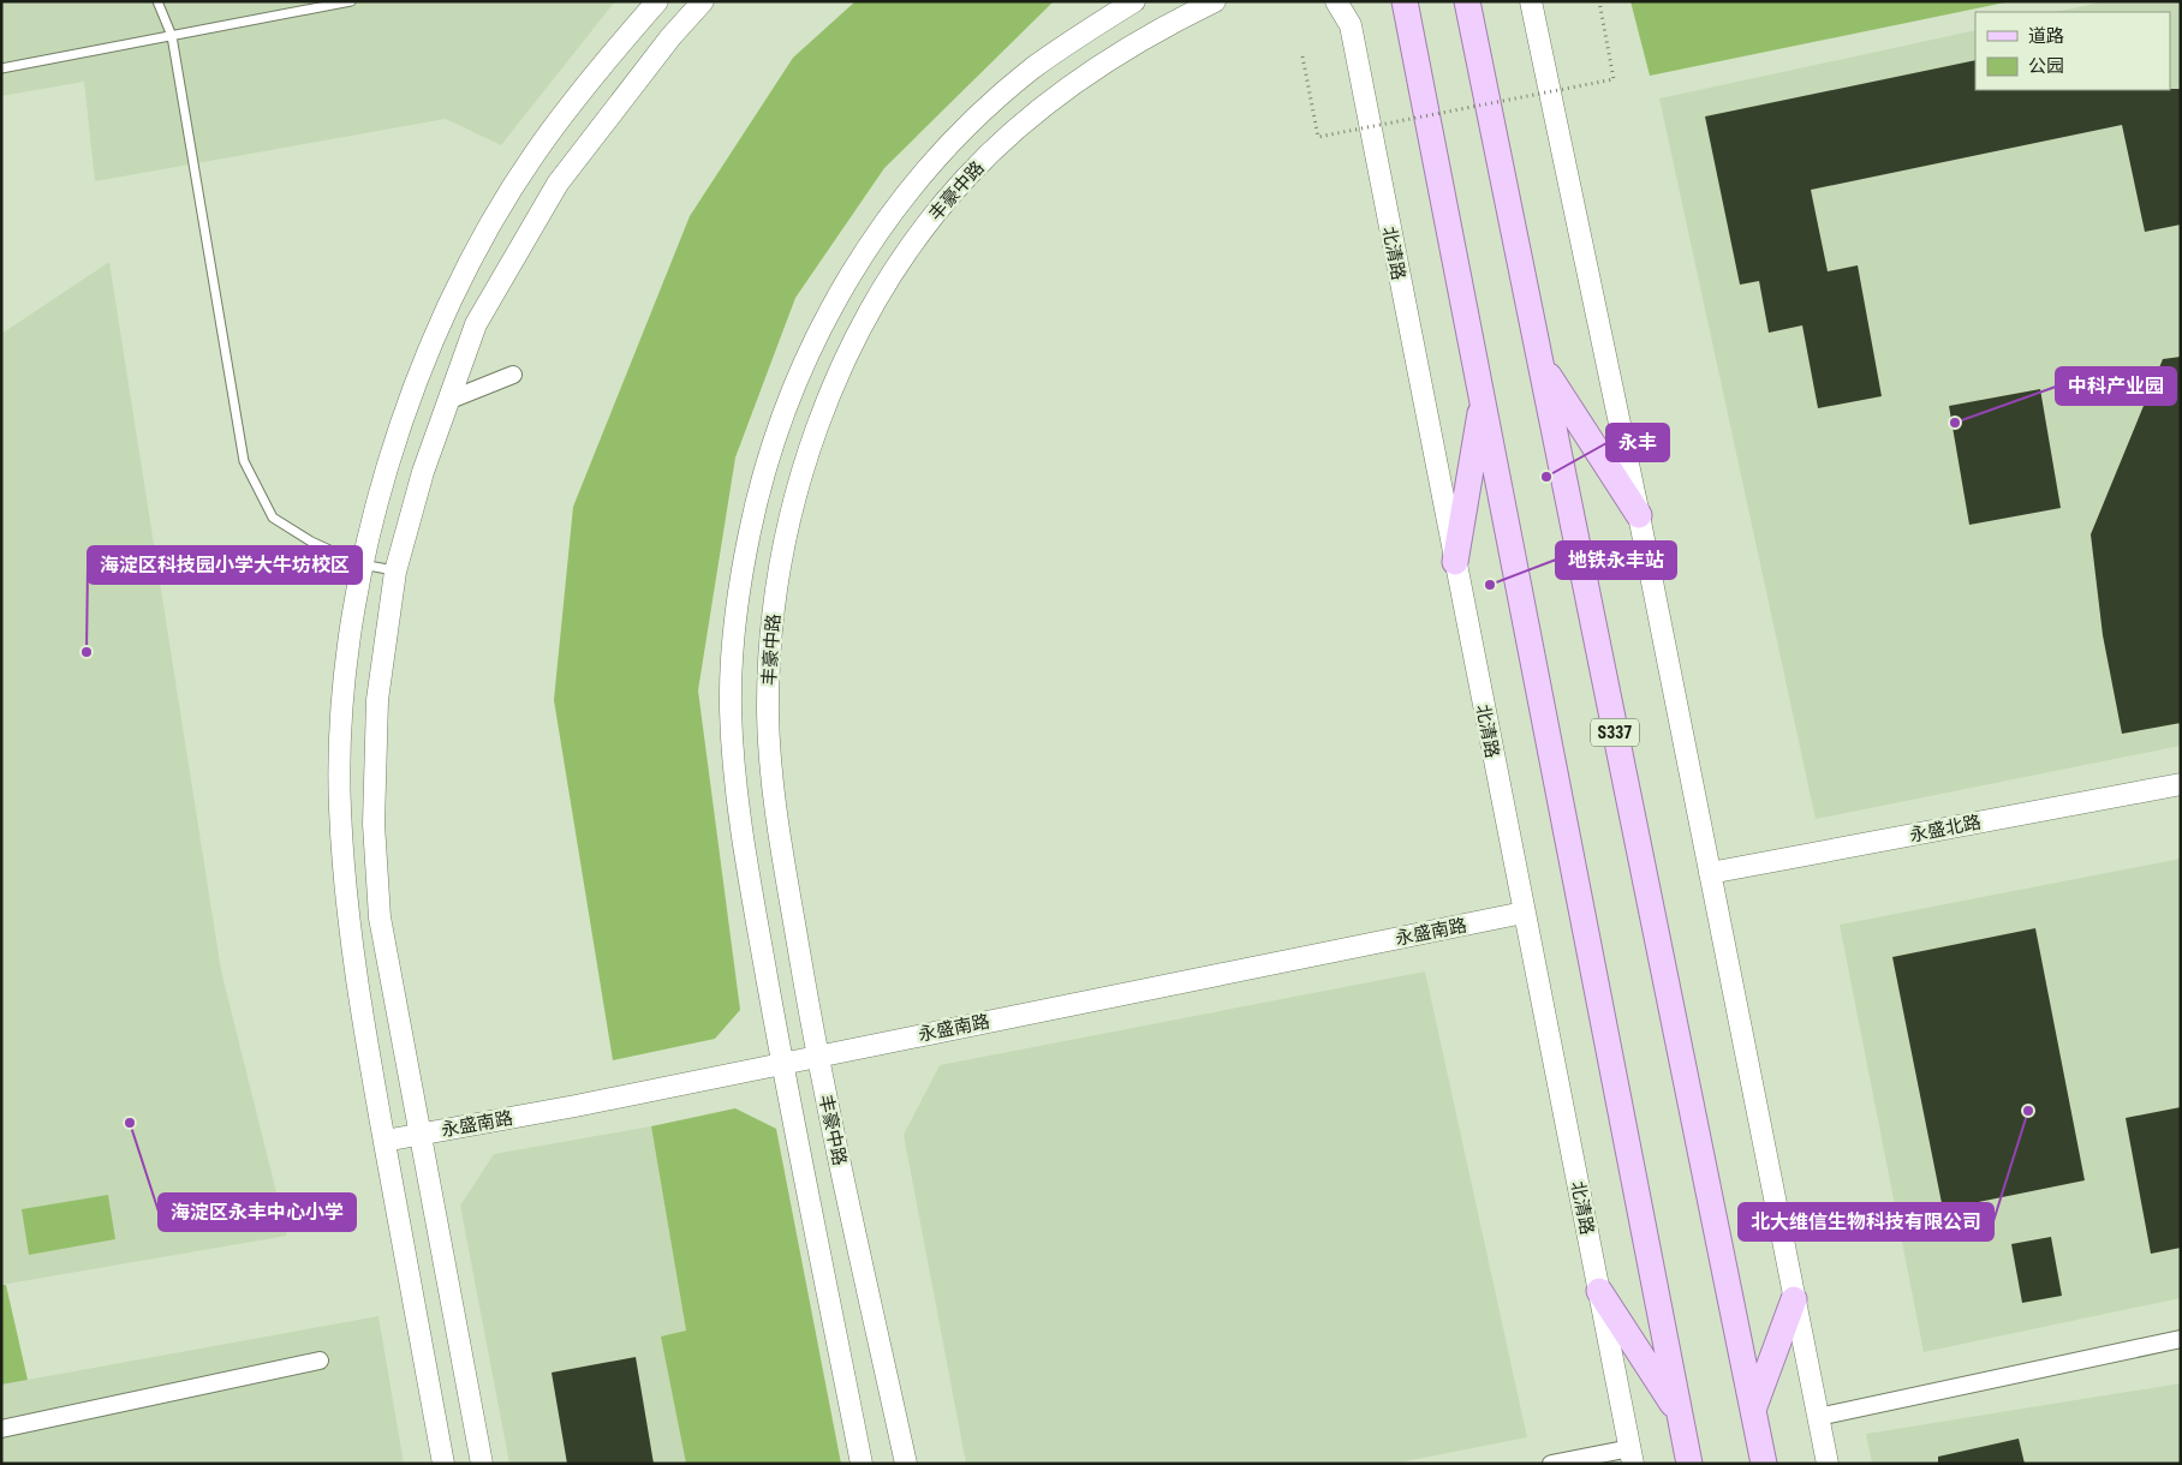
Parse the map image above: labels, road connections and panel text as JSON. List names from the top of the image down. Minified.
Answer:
{"streets":{"main road":["S337"],"street":["丰豪中路","北清路","永盛北路","永盛南路"]},"crossings":[["丰豪中路","永盛南路"],["北清路","永盛南路"]],"places":["中科产业园","永丰","地铁永丰站","海淀区科技园小学大牛坊校区","北大维信生物科技有限公司","海淀区永丰中心小学"],"legend":["道路","公园"]}
